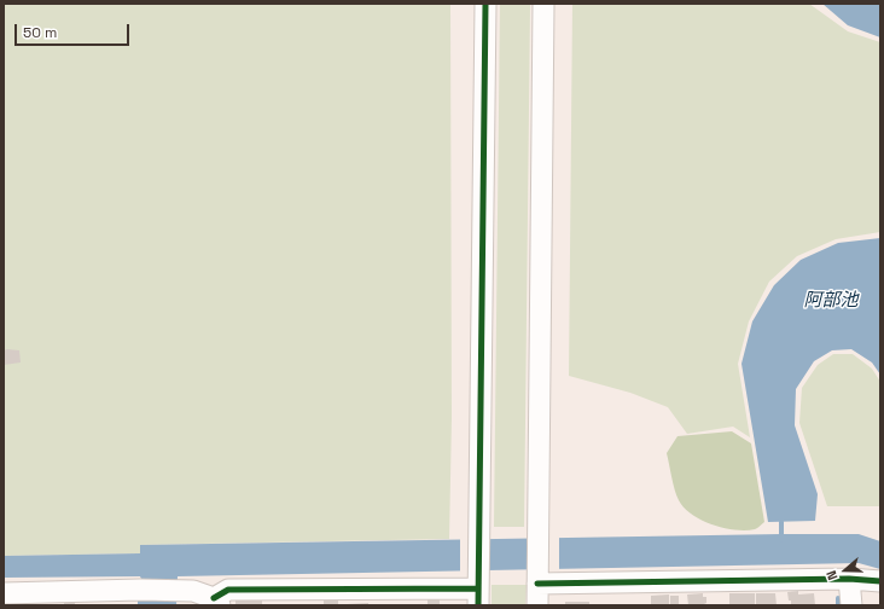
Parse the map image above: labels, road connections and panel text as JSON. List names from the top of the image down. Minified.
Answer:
{"water":["阿部池"],"scale_bar":"50 m","north":"left"}
